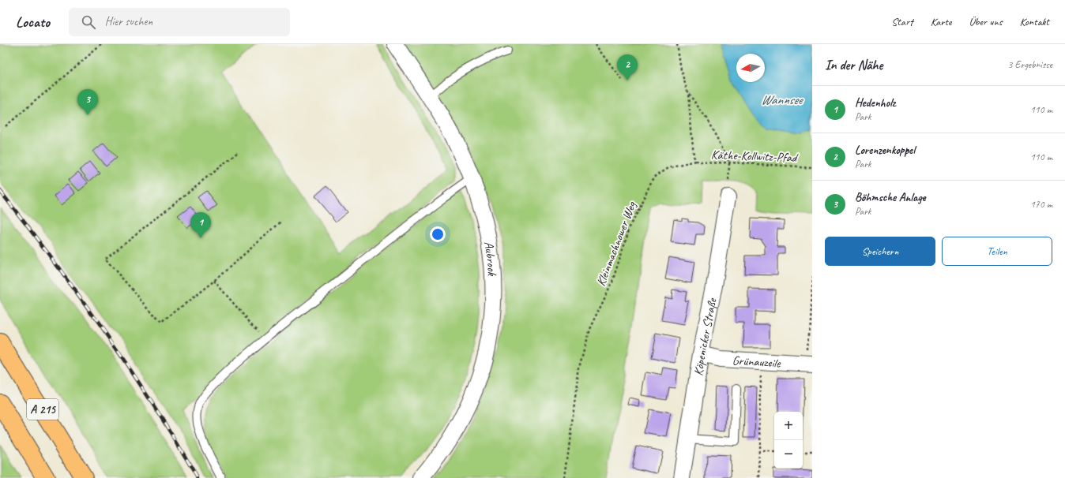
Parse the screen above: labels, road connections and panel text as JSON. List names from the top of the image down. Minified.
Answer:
{"streets":{"highway":["A 215"],"street":["Aubrook","Köpenicker Straße","Grünauzeile"],"path":["Käthe-Kollwitz-Pfad","Kleinmachnower Weg"]},"crossings":[["Käthe-Kollwitz-Pfad","Kleinmachnower Weg"],["Köpenicker Straße","Grünauzeile"]],"water":["Wannsee"],"north":"left","page":{"header":"Locato","search":"Hier suchen","nav":["Start","Karte","Über uns","Kontakt"],"heading":["In der Nähe","3 Ergebnisse"],"pins":["2","3","1"],"list":[{"mark":"1","name":"Hedenholz","note":"Park","value":"110 m"},{"mark":"2","name":"Lorenzenkoppel","note":"Park","value":"110 m"},{"mark":"3","name":"Böhmsche Anlage","note":"Park","value":"170 m"}],"buttons":["Speichern","Teilen"],"map_buttons":["+","−"]}}
